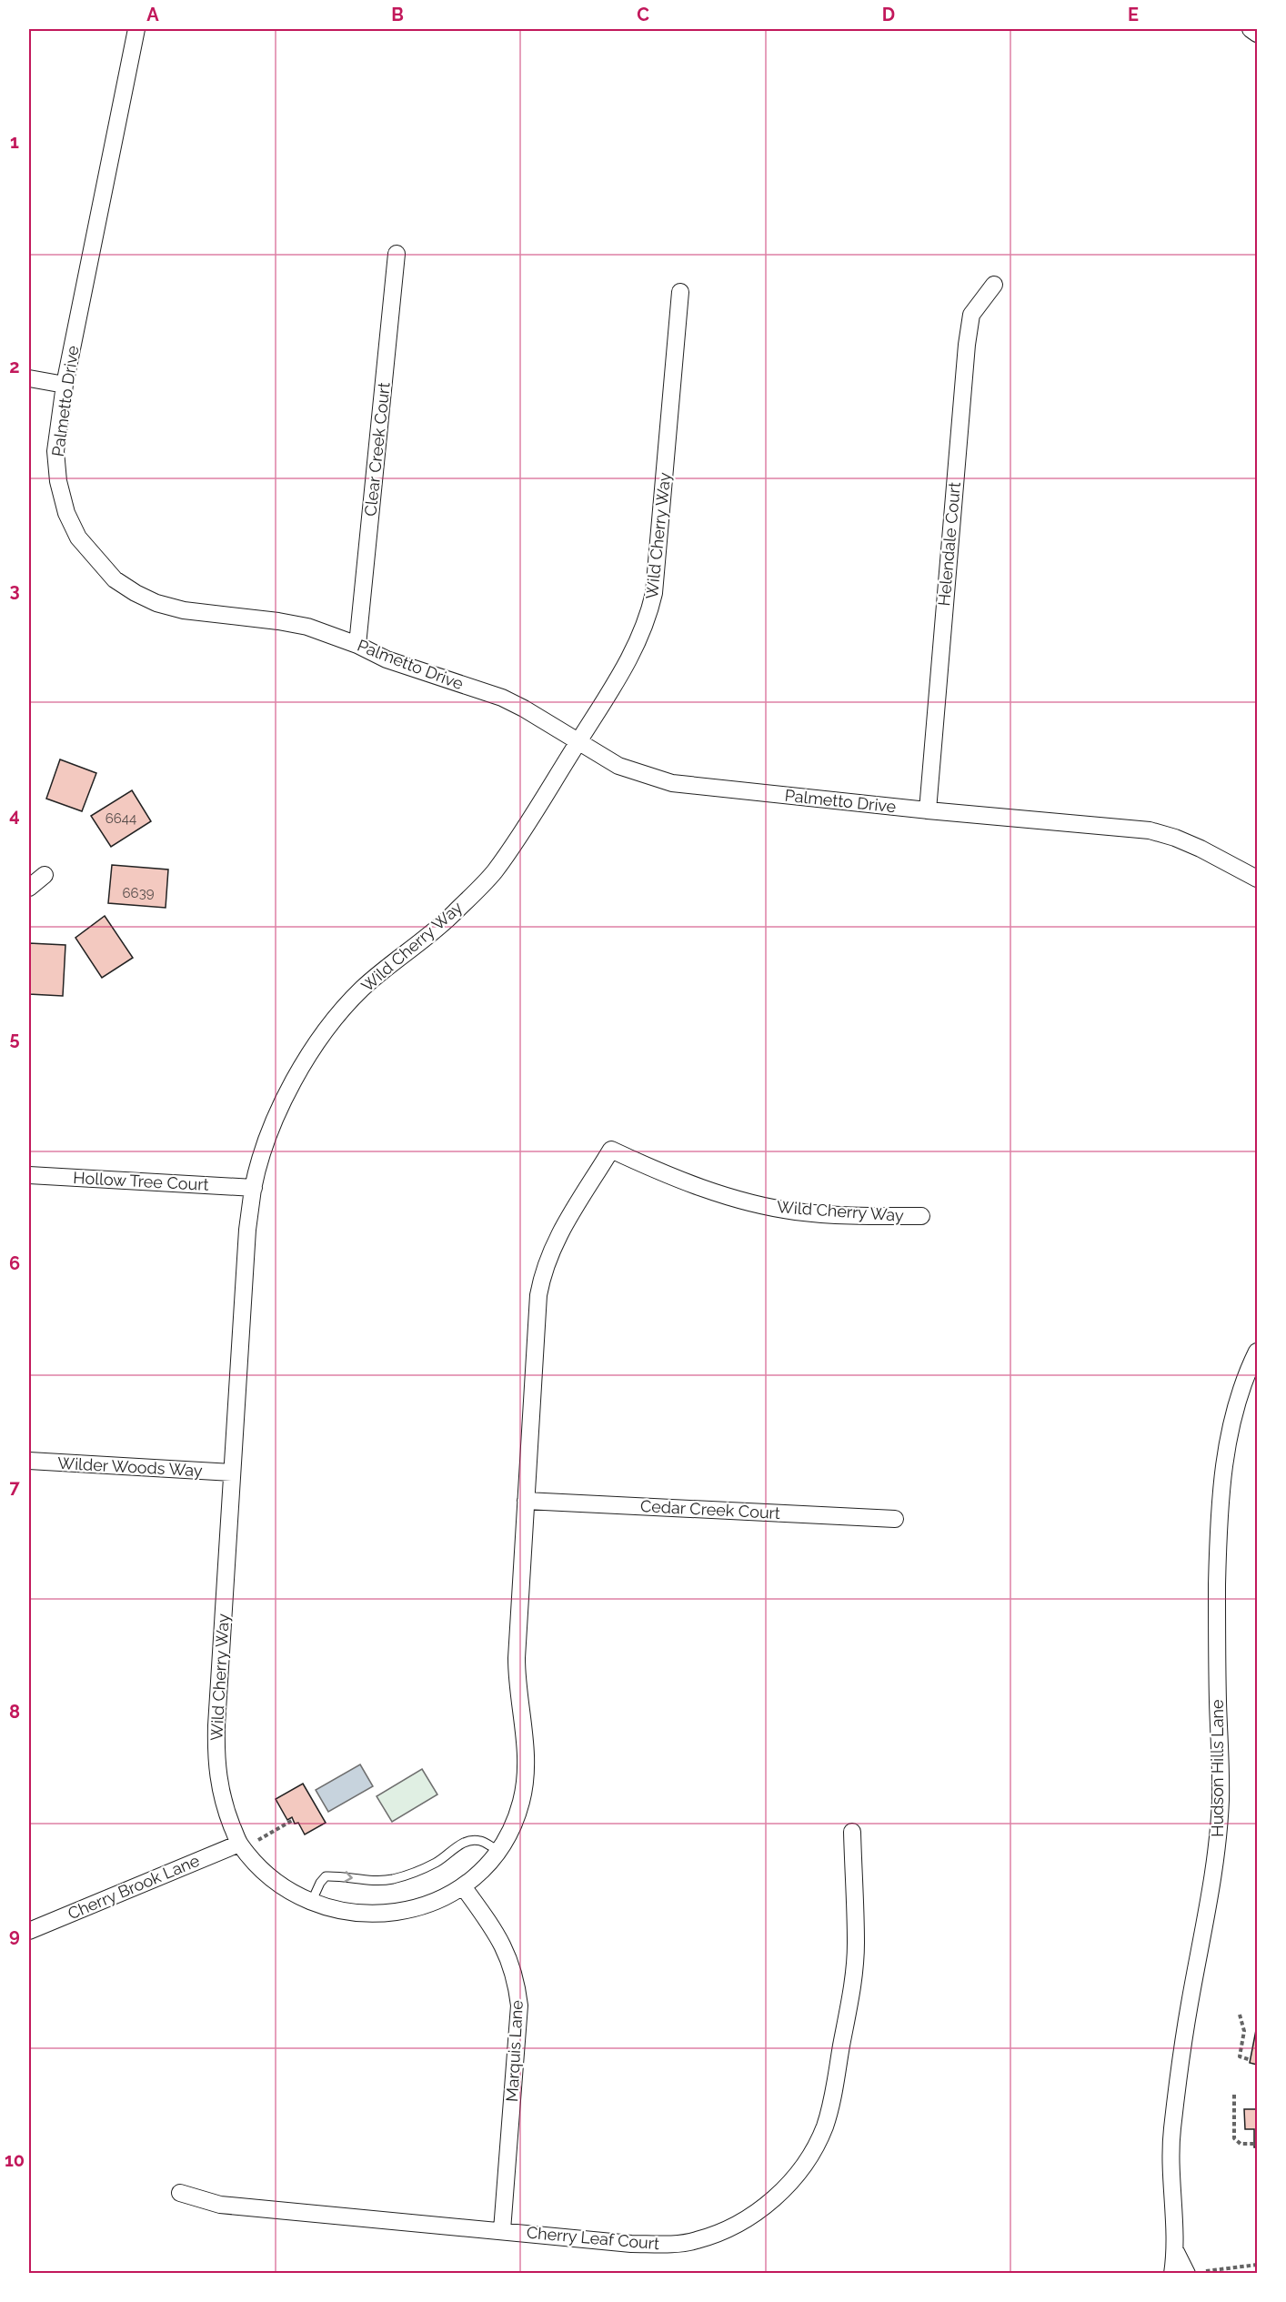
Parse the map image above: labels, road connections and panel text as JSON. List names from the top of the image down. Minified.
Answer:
{"streets":{"street":["Palmetto Drive","Clear Creek Court","Wild Cherry Way","Helendale Court","Hollow Tree Court","Wilder Woods Way","Cedar Creek Court","Hudson Hills Lane","Cherry Brook Lane","Marquis Lane","Cherry Leaf Court"]},"crossings":[["Palmetto Drive","Clear Creek Court"],["Palmetto Drive","Wild Cherry Way"],["Palmetto Drive","Helendale Court"],["Wild Cherry Way","Hollow Tree Court"],["Wild Cherry Way","Wilder Woods Way"],["Wild Cherry Way","Cedar Creek Court"],["Wild Cherry Way","Cherry Brook Lane"],["Wild Cherry Way","Marquis Lane"],["Marquis Lane","Cherry Leaf Court"]],"house_numbers":["6644","6639"],"grid":{"columns":["A","B","C","D","E"],"rows":["1","2","3","4","5","6","7","8","9","10"]}}
